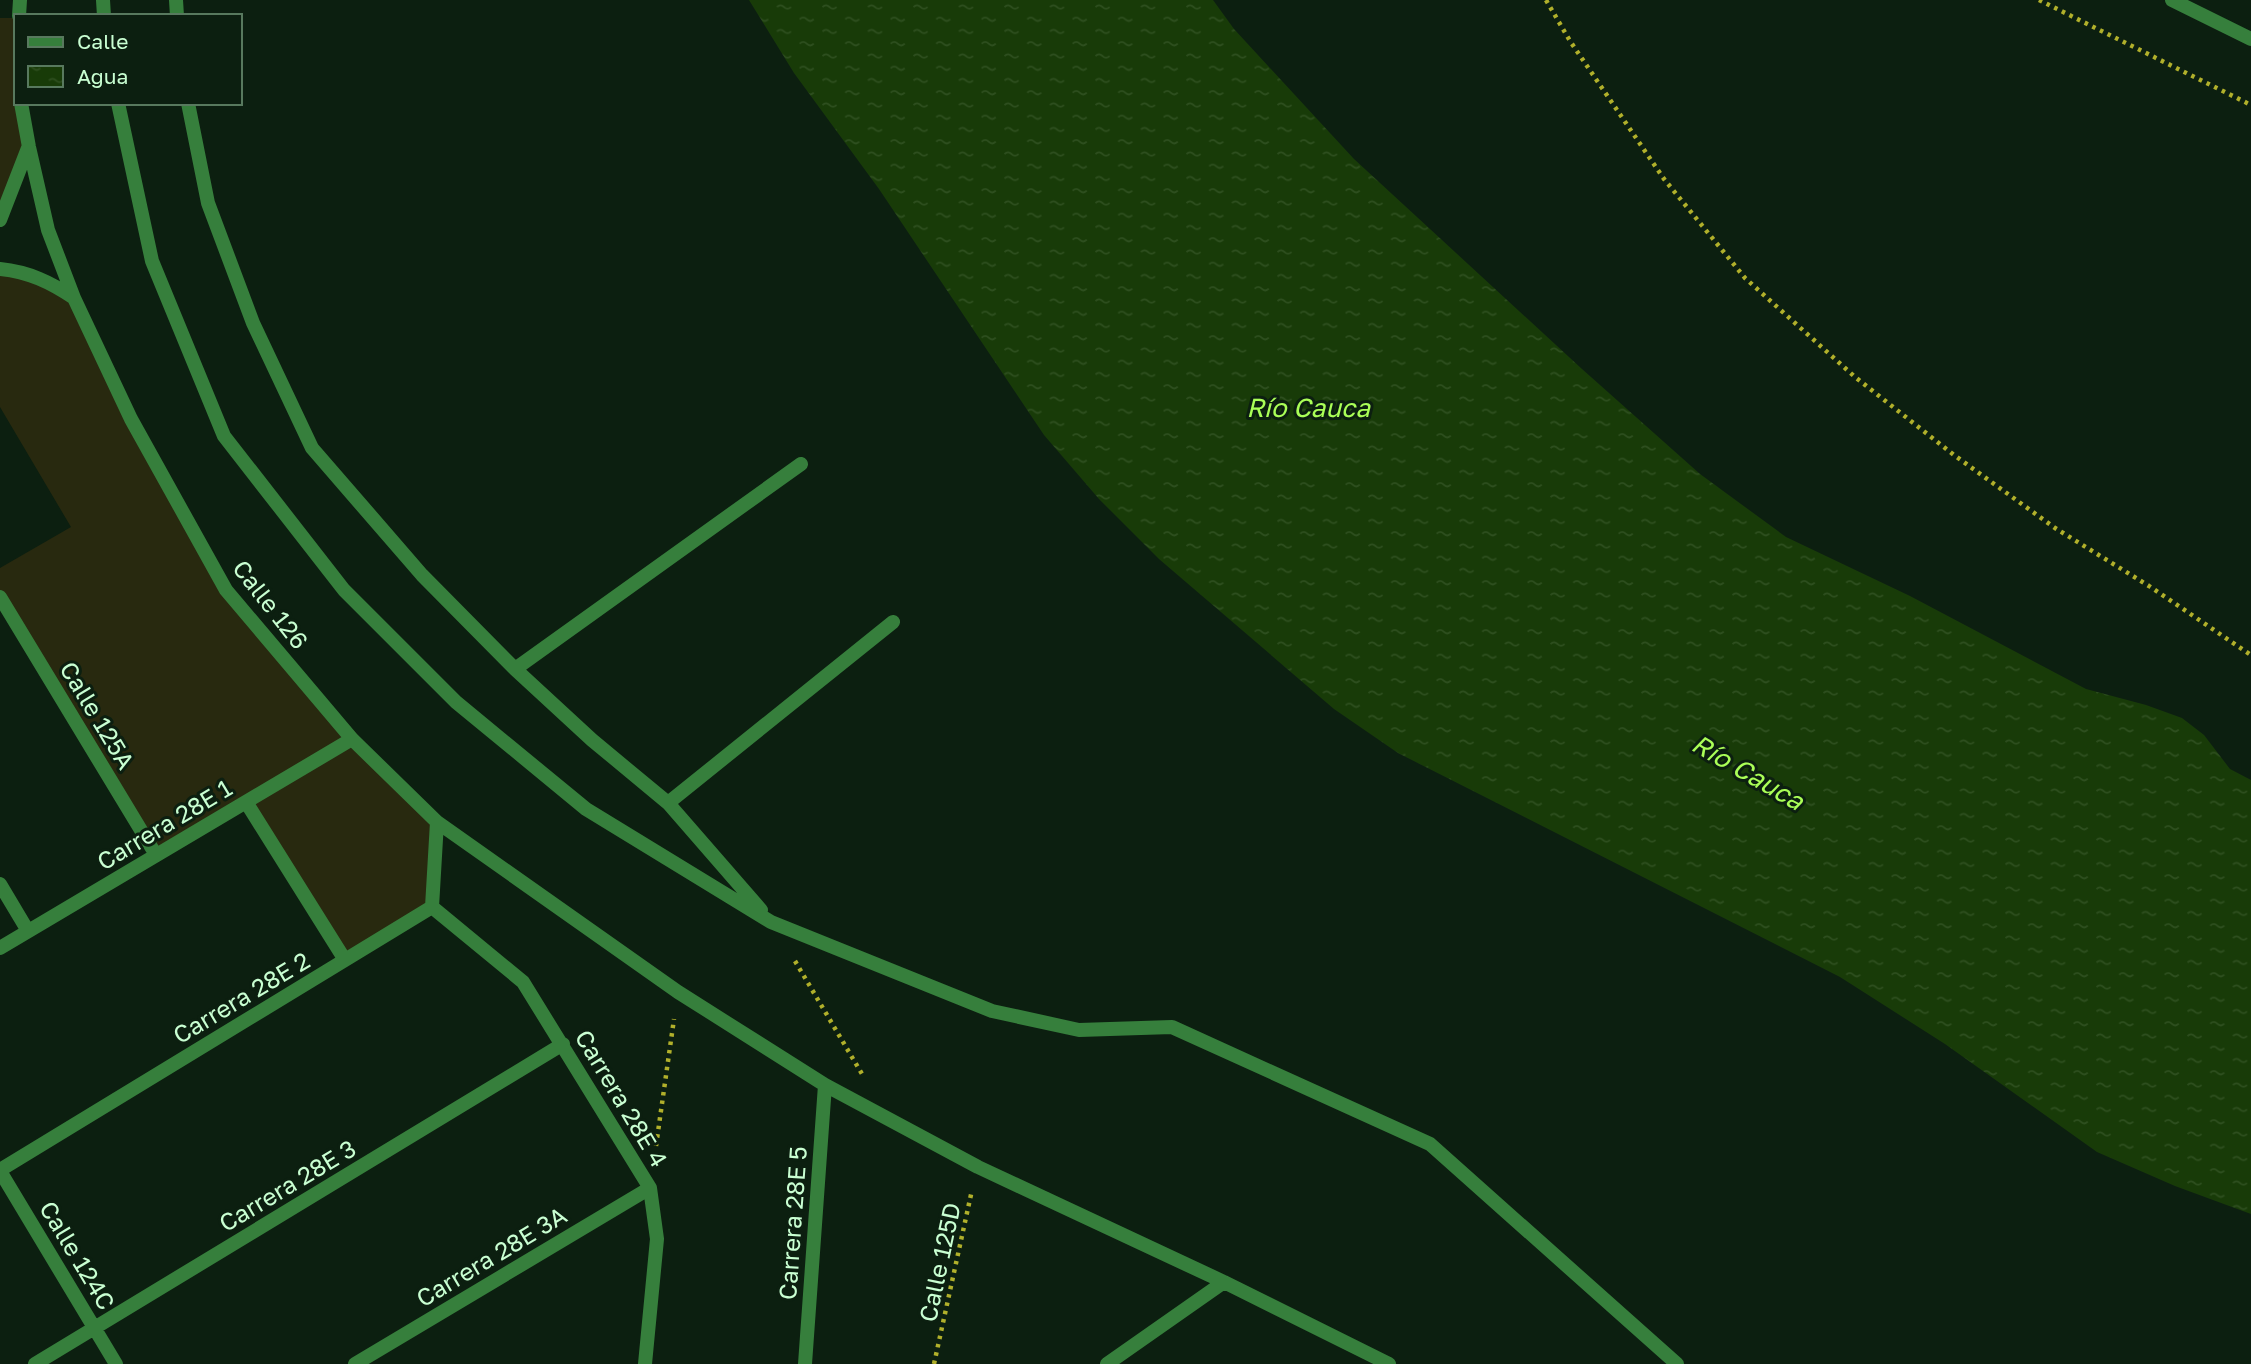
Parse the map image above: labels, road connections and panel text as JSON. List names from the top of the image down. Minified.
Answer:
{"streets":{"street":["Calle 126","Calle 125A","Carrera 28E 1","Carrera 28E 2","Carrera 28E 4","Carrera 28E 3","Carrera 28E 5","Calle 124C","Carrera 28E 3A"],"path":["Calle 125D"]},"crossings":[["Calle 126","Carrera 28E 1"],["Calle 126","Carrera 28E 5"],["Calle 126","Calle 125D"],["Calle 125A","Carrera 28E 1"],["Carrera 28E 2","Carrera 28E 4"],["Carrera 28E 2","Calle 124C"],["Carrera 28E 4","Carrera 28E 3"],["Carrera 28E 4","Carrera 28E 3A"],["Carrera 28E 3","Calle 124C"]],"water":["Río Cauca"],"legend":["Calle","Agua"]}
